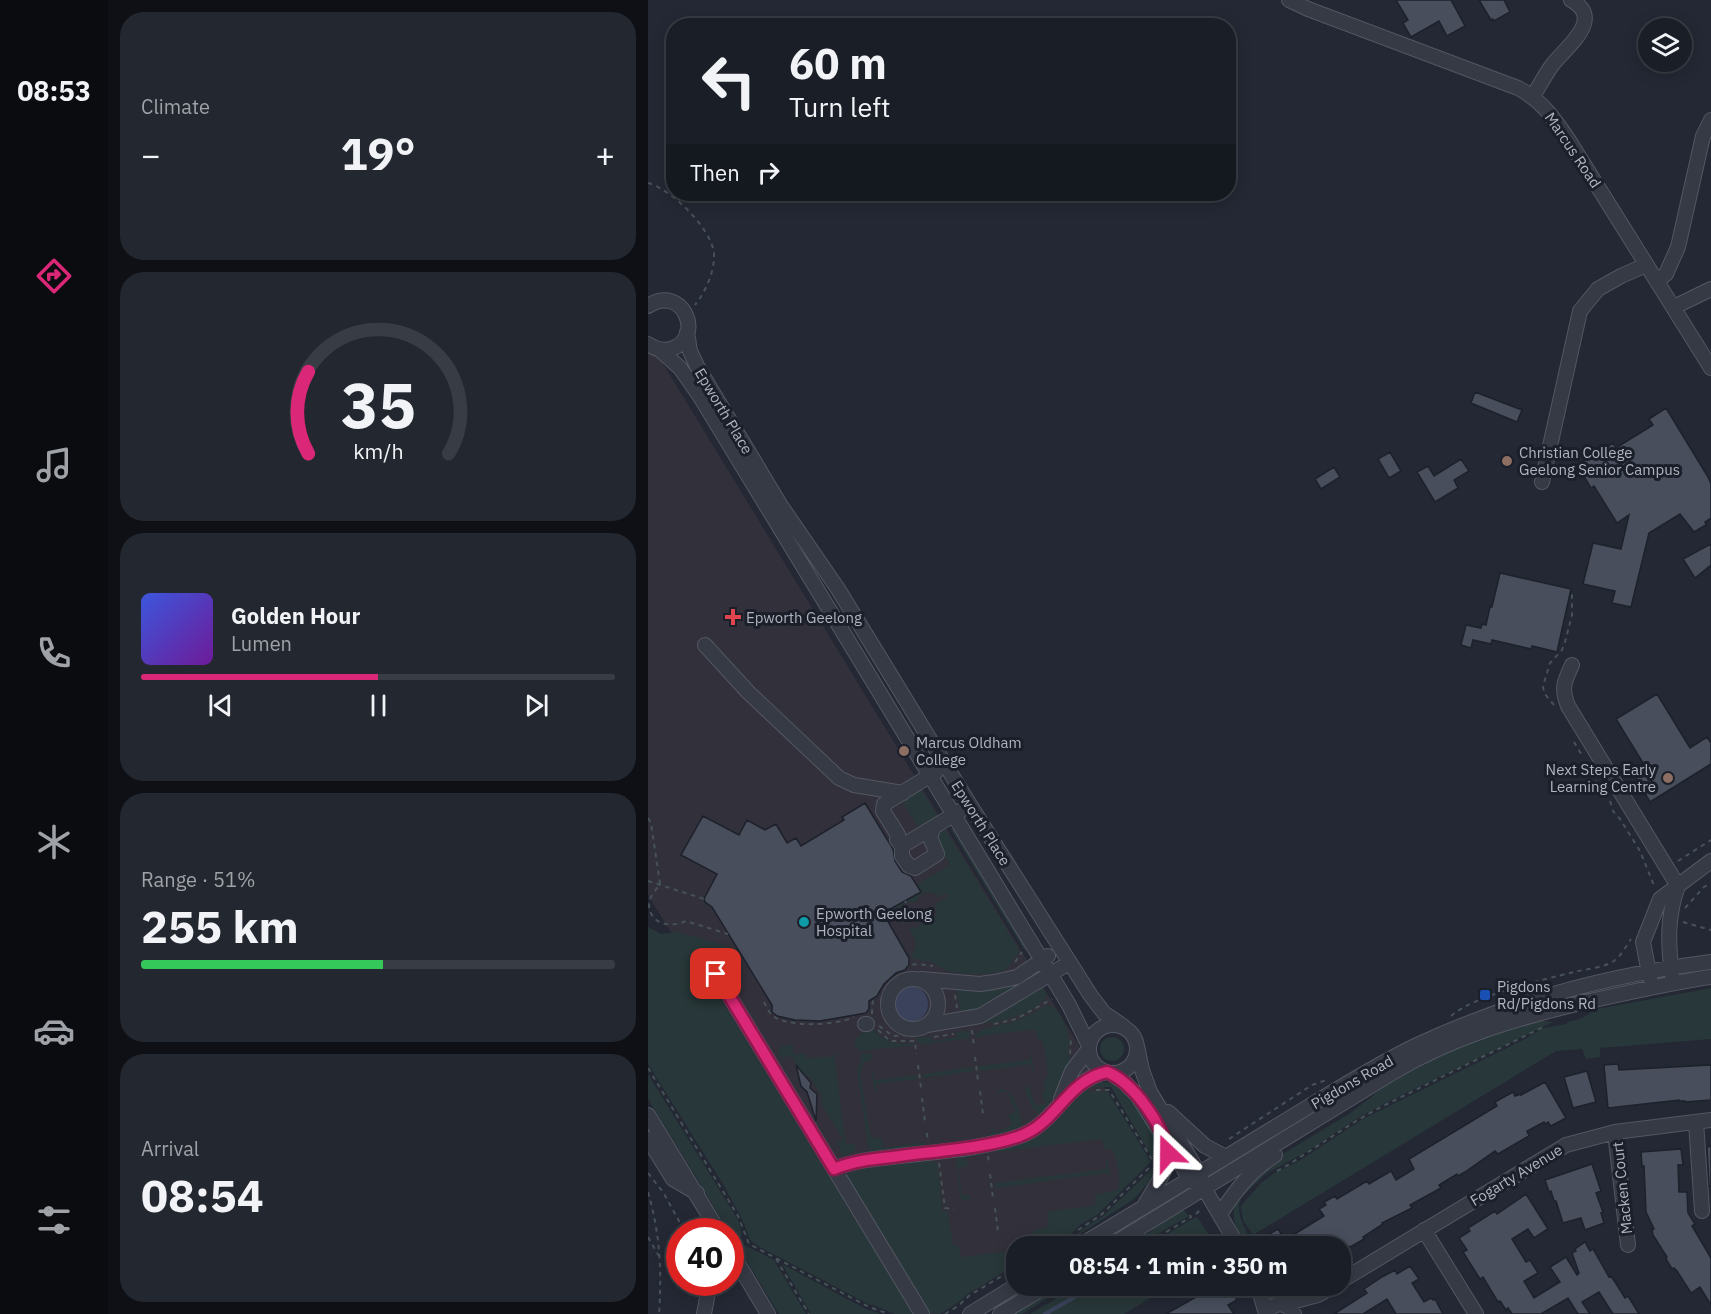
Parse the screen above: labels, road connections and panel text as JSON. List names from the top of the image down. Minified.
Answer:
{"streets":{"street":["Marcus Road","Epworth Place","Pigdons Road","Fogarty Avenue","Macken Court"]},"crossings":[["Fogarty Avenue","Macken Court"]],"places":{"other":["Christian College Geelong Senior Campus","Marcus Oldham College","Next Steps Early Learning Centre","Epworth Geelong Hospital"],"health":["Epworth Geelong"],"transit":["Pigdons Rd/Pigdons Rd"]},"page":{"tabs":"08:53","tile":["Climate",["Range · 51%","255 km"],["Arrival","08:54"]],"turn":["60 m","Turn left"],"heat":["−","19°","+"],"then":"Then","song":["Golden Hour","Lumen"],"limit":"40","trip":"08:54 · 1 min · 350 m","gauge":["35","km/h"]}}
